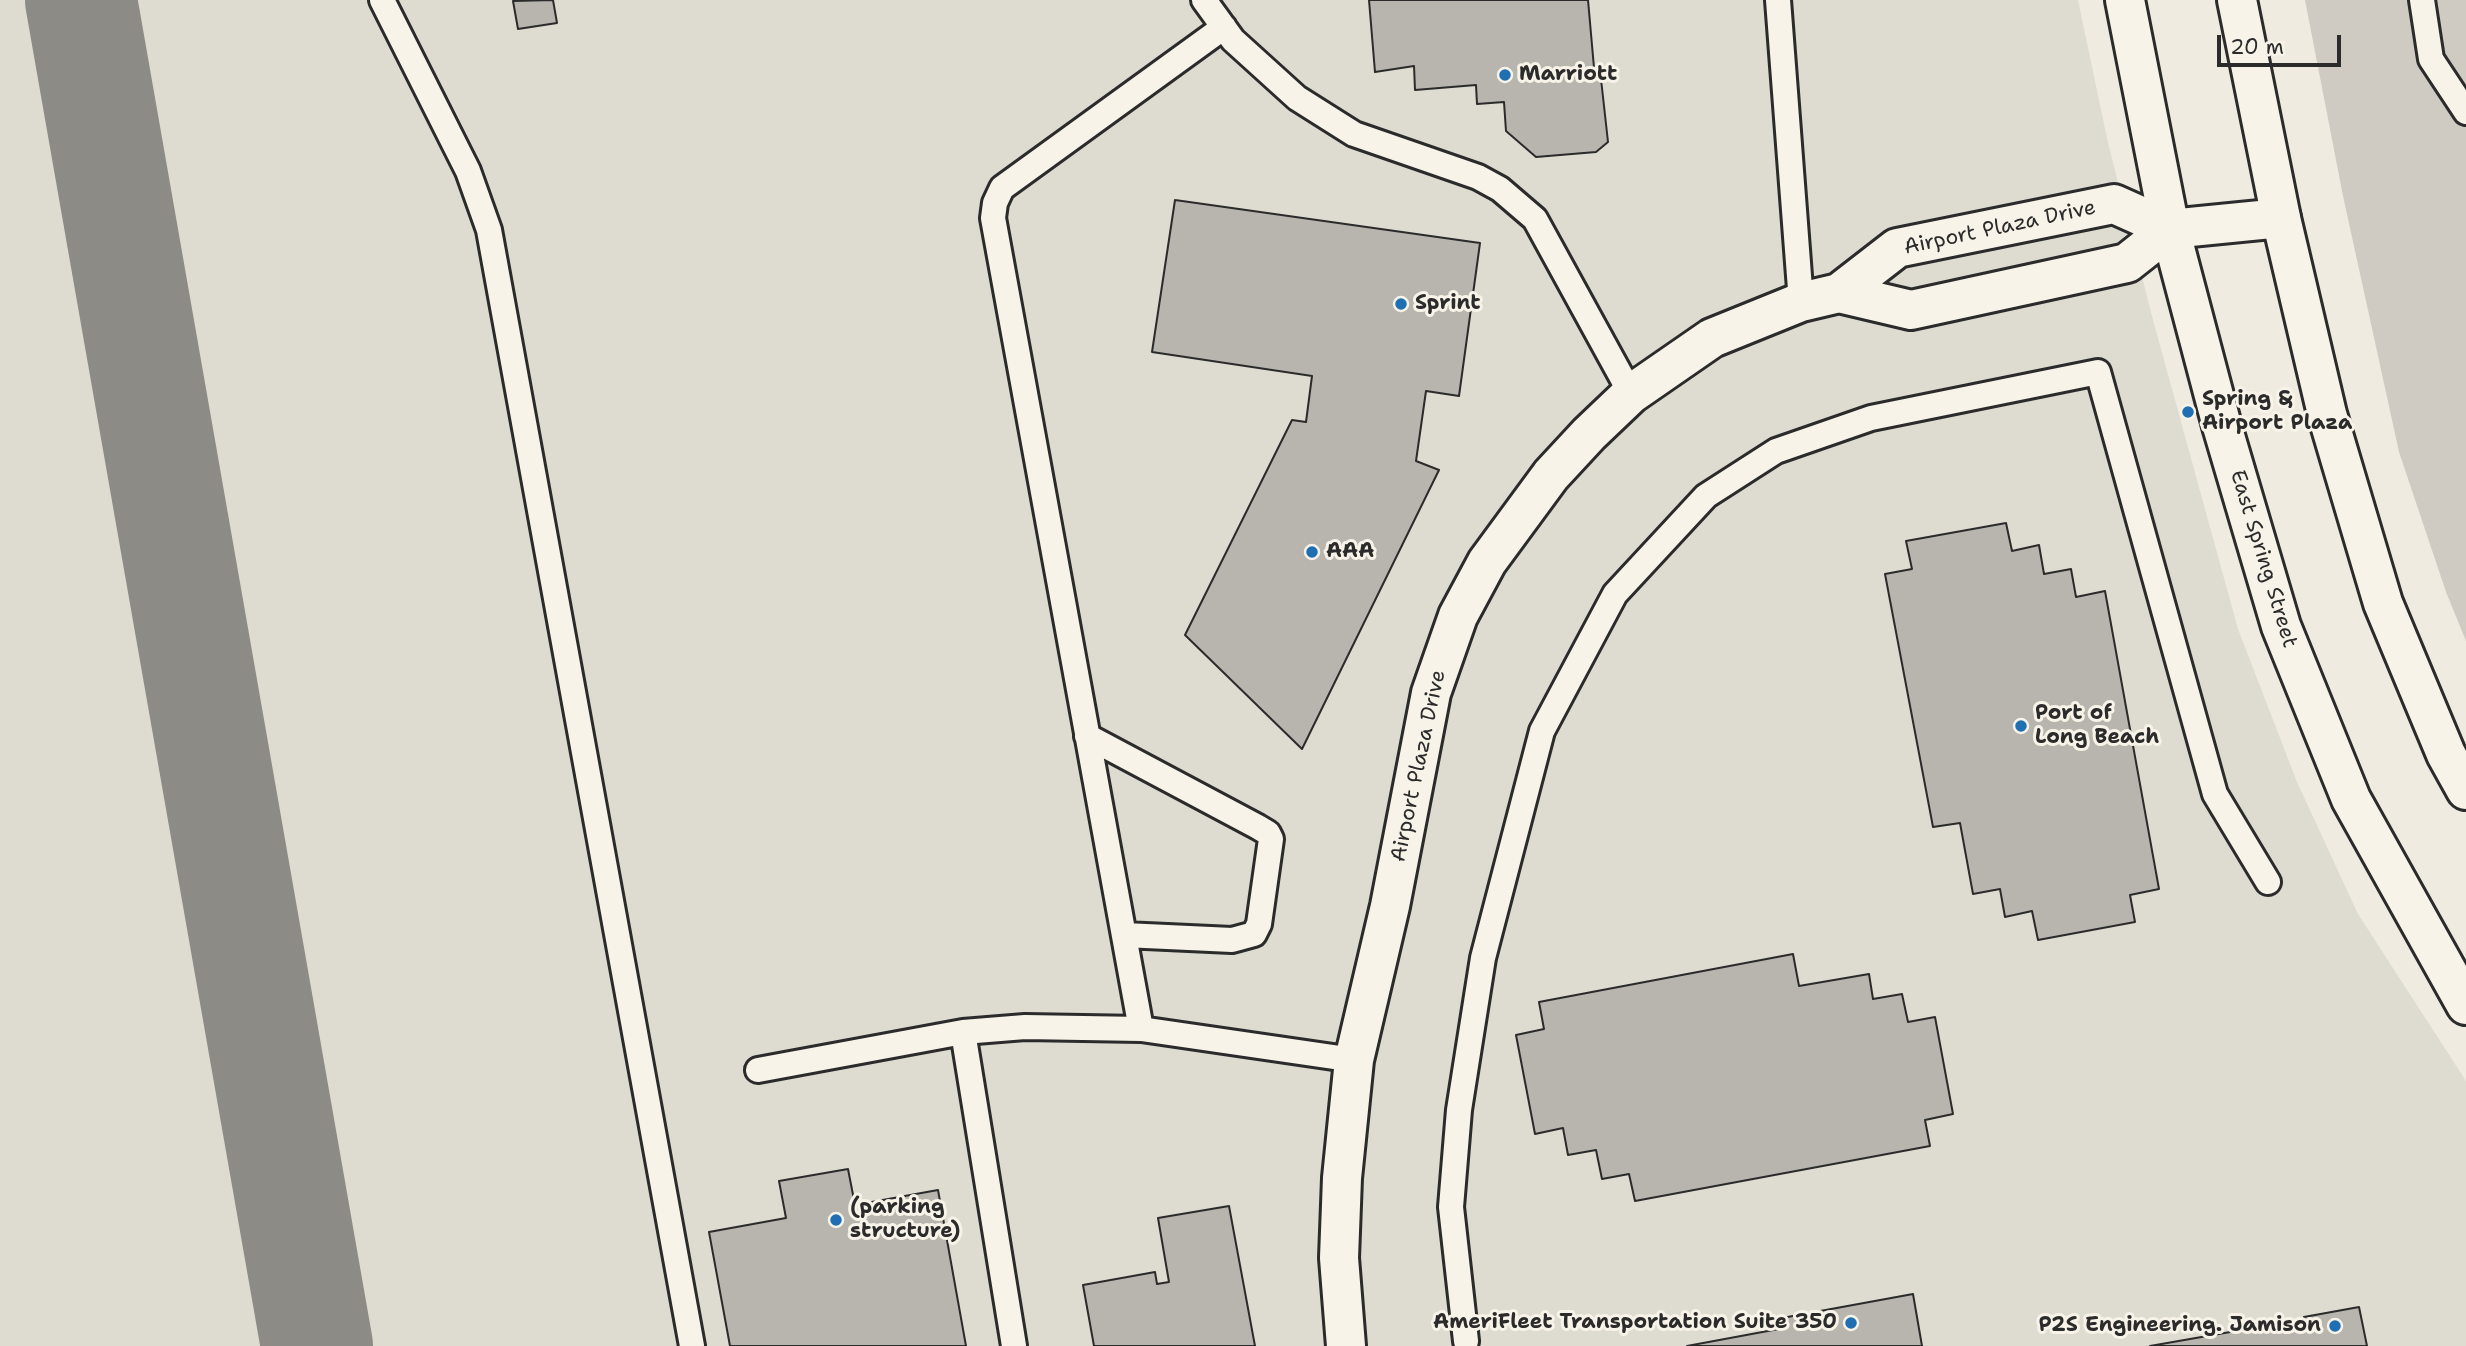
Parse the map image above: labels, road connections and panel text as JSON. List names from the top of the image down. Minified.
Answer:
{"streets":{"street":["Airport Plaza Drive","East Spring Street"]},"crossings":[["Airport Plaza Drive","East Spring Street"]],"places":["Marriott","Sprint","Spring & Airport Plaza","AAA","Port of Long Beach","(parking structure)","AmeriFleet Transportation Suite 350","P2S Engineering. Jamison"],"scale_bar":"20 m"}
